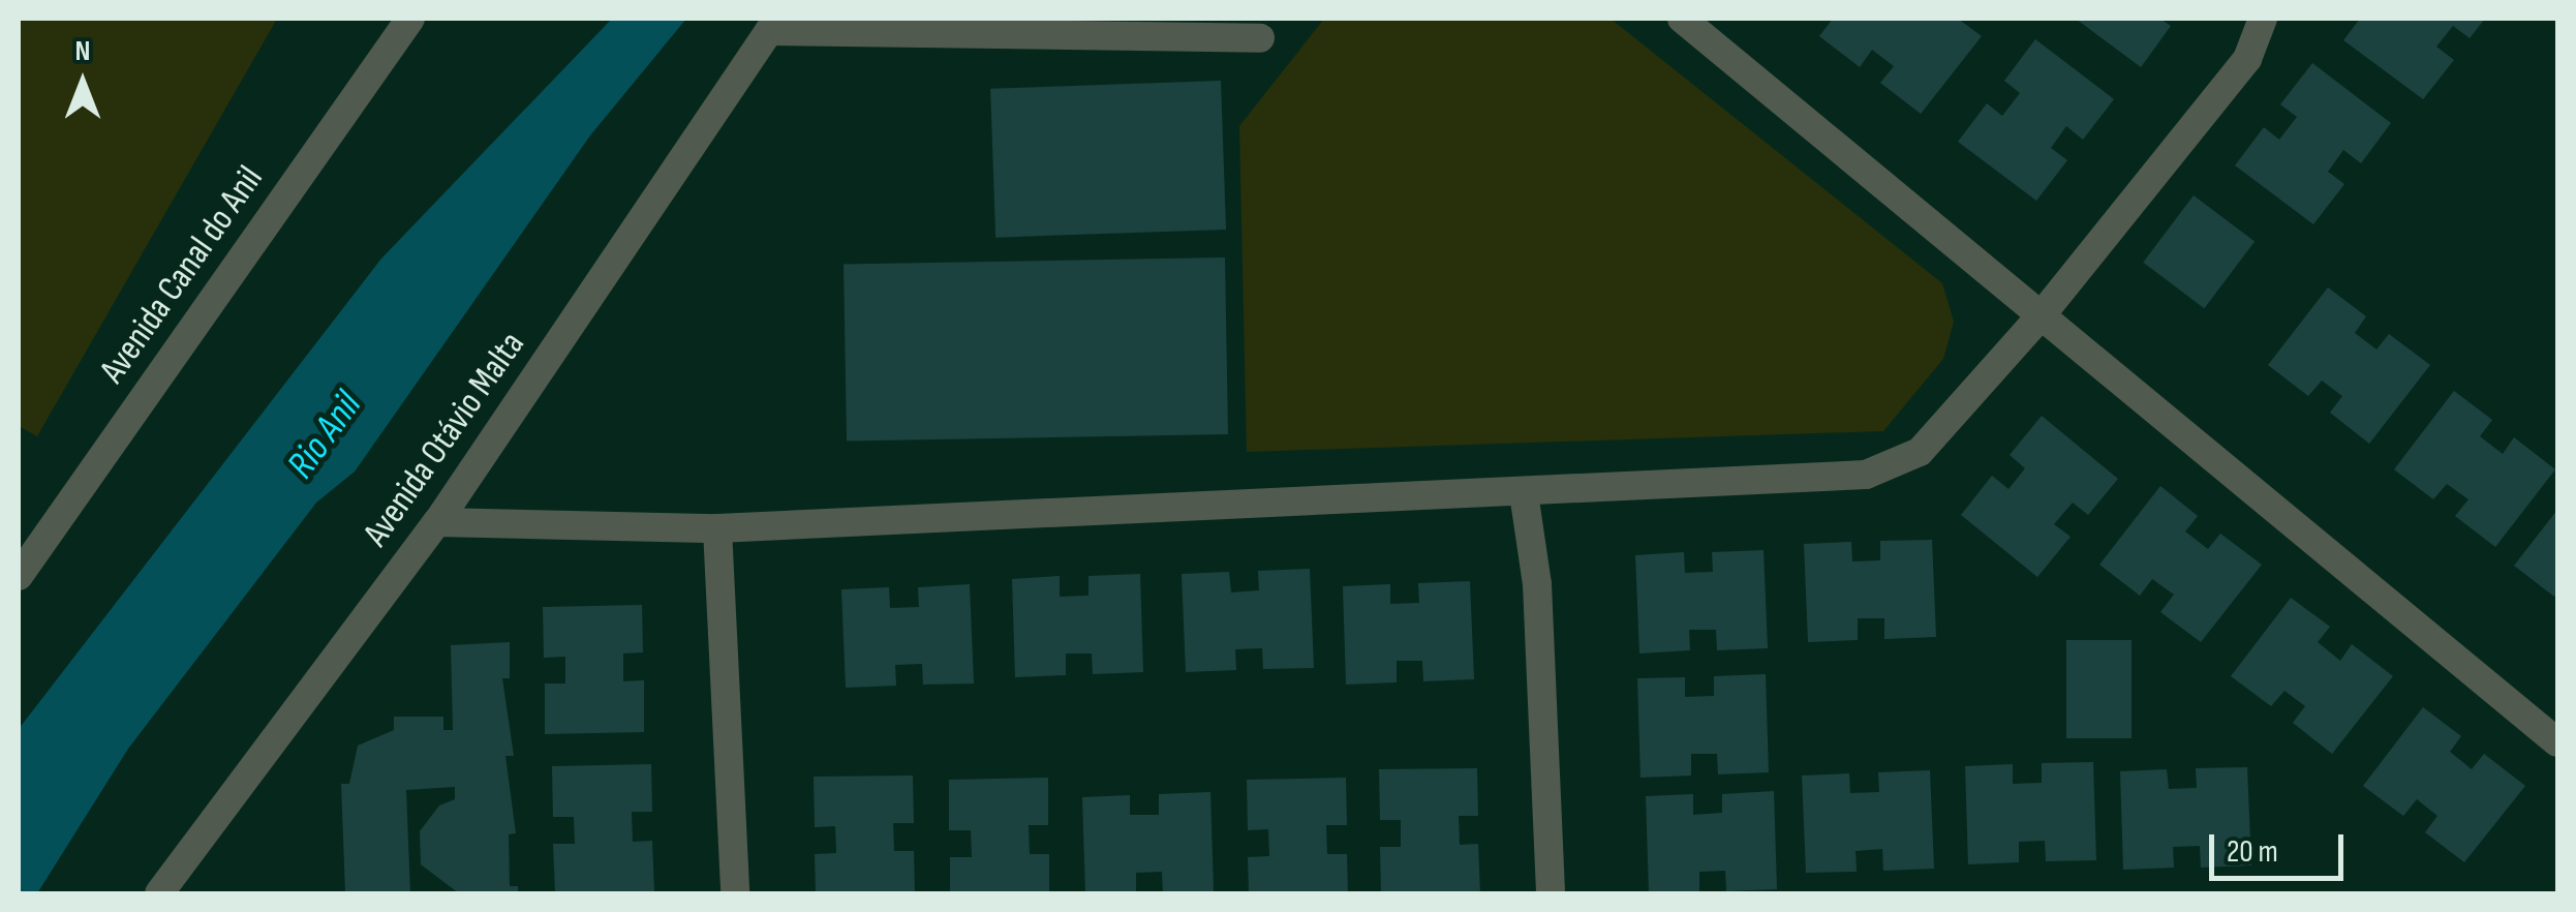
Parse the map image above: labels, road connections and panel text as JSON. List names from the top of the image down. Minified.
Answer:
{"streets":{"street":["Avenida Canal do Anil","Avenida Otávio Malta"]},"water":["Rio Anil"],"scale_bar":"20 m","north":"top"}
